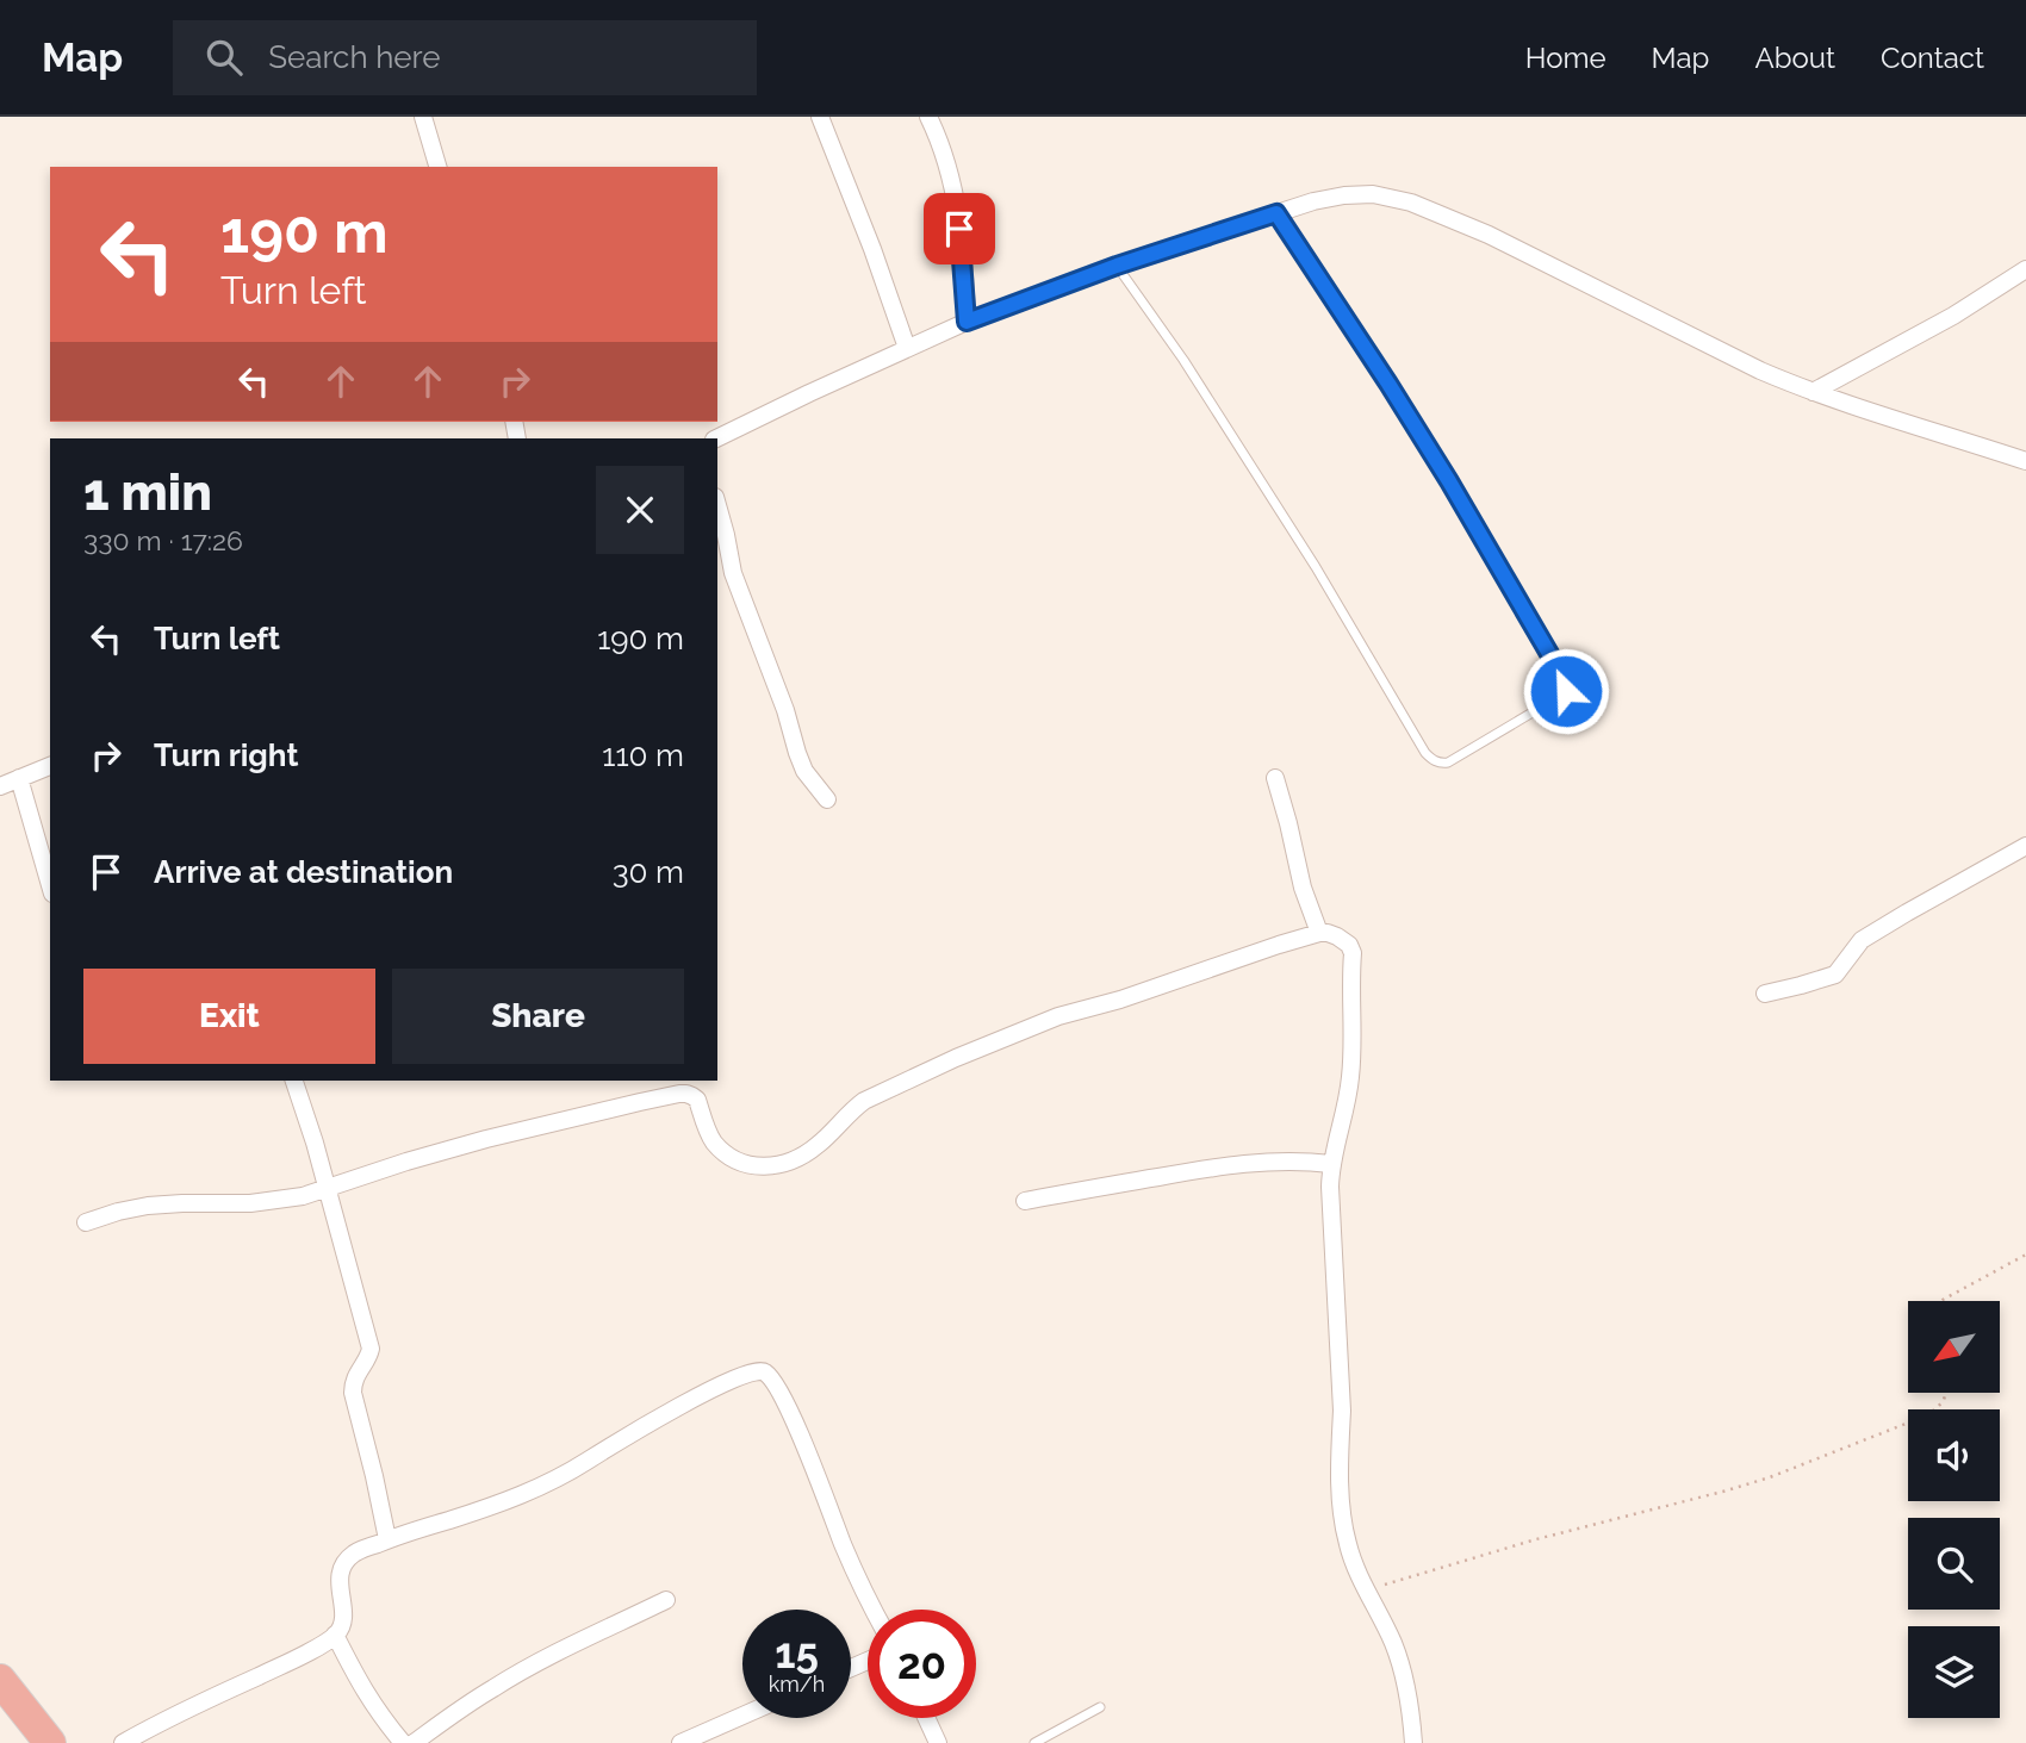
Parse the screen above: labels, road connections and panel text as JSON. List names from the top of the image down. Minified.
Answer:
{"north":"bottom left","page":{"header":"Map","search":"Search here","nav":["Home","Map","About","Contact"],"turn":["190 m","Turn left"],"heading":["1 min","330 m · 17:26"],"list":[{"name":"Turn left","value":"190 m"},{"name":"Turn right","value":"110 m"},{"name":"Arrive at destination","value":"30 m"}],"buttons":["Exit","Share"],"speed":"15 km/h","limit":"20"}}
